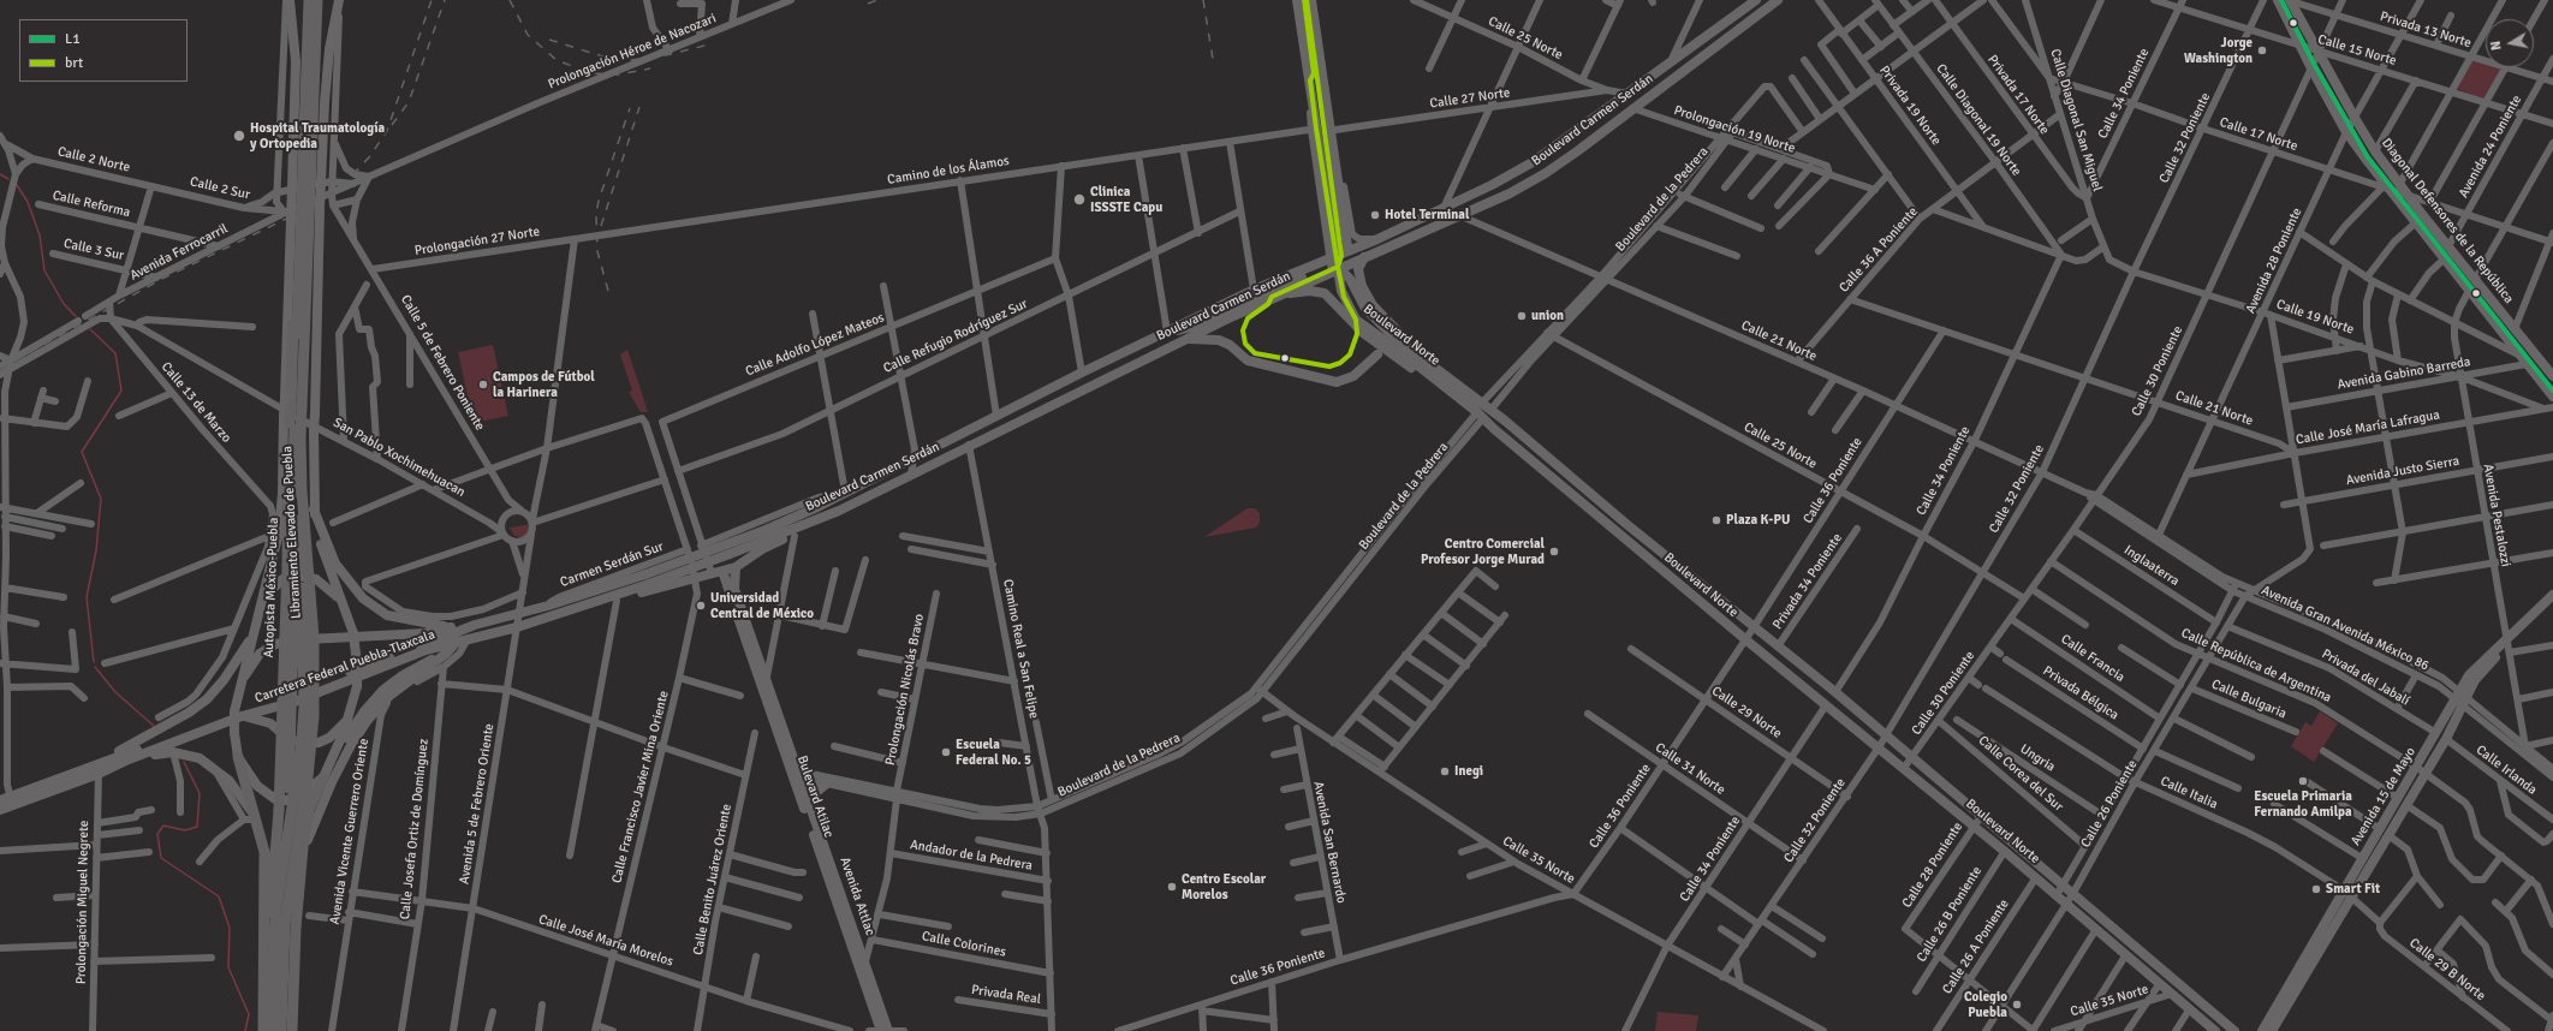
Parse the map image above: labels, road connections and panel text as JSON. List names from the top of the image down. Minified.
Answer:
{"streets":{"highway":["Libramiento Elevado de Puebla","Autopista México-Puebla"],"main road":["Boulevard Carmen Serdán","Diagonal Defensores de la República","Boulevard Norte","Carretera Federal Puebla-Tlaxcala","Bulevard Atilac","Avenida 15 de Mayo","Avenida Attlac"],"street":["Privada 13 Norte","Calle 25 Norte","Calle 15 Norte","Prolongación Héroe de Nacozari","Calle 34 Poniente","Privada 17 Norte","Calle 27 Norte","Privada 19 Norte","Calle Diagonal 19 Norte","Calle Diagonal San Miguel","Prolongación 19 Norte","Calle 17 Norte","Calle 32 Poniente","Avenida 24 Poniente","Calle 2 Norte","Camino de los Álamos","Calle 2 Sur","Boulevard de la Pedrera","Calle Reforma","Prolongación 27 Norte","Calle 3 Sur","Calle 36 A Poniente","Avenida Ferrocarril","Avenida 28 Poniente","Calle 19 Norte","Calle Refugio Rodríguez Sur","Calle 21 Norte","Calle Adolfo López Mateos","Calle 5 de Febrero Poniente","Calle 30 Poniente","Avenida Gabino Barreda","Calle 13 de Marzo","Calle José María Lafragua","San Pablo Xochimehuacan","Avenida Justo Sierra","Calle 36 Poniente","Avenida Pestalozzi","Carmen Serdán Sur","Inglaaterra","Privada 34 Poniente","Avenida Gran Avenida México 86","Camino Real a San Felipe","Calle Francia","Calle República de Argentina","Privada del Jabalí","Prolongación Nicolás Bravo","Privada Bélgica","Calle Bulgaria","Calle 29 Norte","Ungria","Calle 31 Norte","Calle Irlanda","Calle Corea del Sur","Calle Francisco Javier Mina Oriente","Calle Italia","Avenida 5 de Febrero Oriente","Calle 26 Poniente","Calle Josefa Ortiz de Domínguez","Avenida Vicente Guerrero Oriente","Avenida San Bernardo","Andador de la Pedrera","Calle 35 Norte","Calle 28 Poniente","Calle Benito Juárez Oriente","Prolongación Miguel Negrete","Calle 26 B Poniente","Calle José María Morelos","Calle Colorines","Calle 26 A Poniente","Calle 29 B Norte","Privada Real"]},"crossings":[["Privada 13 Norte","Avenida 24 Poniente"],["Privada 13 Norte","Diagonal Defensores de la República"],["Privada 13 Norte","Avenida 28 Poniente"],["Privada 13 Norte","Calle 30 Poniente"],["Calle 25 Norte","Calle 34 Poniente"],["Calle 25 Norte","Calle 27 Norte"],["Calle 25 Norte","Boulevard Carmen Serdán"],["Calle 25 Norte","Calle 32 Poniente"],["Calle 25 Norte","Boulevard de la Pedrera"],["Calle 25 Norte","Calle 30 Poniente"],["Calle 25 Norte","Calle 36 Poniente"],["Calle 15 Norte","Calle 34 Poniente"],["Calle 15 Norte","Calle 32 Poniente"],["Calle 15 Norte","Avenida 24 Poniente"],["Calle 15 Norte","Diagonal Defensores de la República"],["Calle 15 Norte","Avenida 28 Poniente"],["Calle 15 Norte","Calle 30 Poniente"],["Prolongación Héroe de Nacozari","Avenida Ferrocarril"],["Calle 34 Poniente","Privada 17 Norte"],["Calle 34 Poniente","Calle Diagonal 19 Norte"],["Calle 34 Poniente","Calle Diagonal San Miguel"],["Calle 34 Poniente","Calle 17 Norte"],["Calle 34 Poniente","Boulevard Norte"],["Calle 34 Poniente","Calle 21 Norte"],["Calle 34 Poniente","Calle 29 Norte"],["Calle 34 Poniente","Calle 31 Norte"],["Calle 34 Poniente","Calle 35 Norte"],["Privada 17 Norte","Calle Diagonal San Miguel"],["Privada 17 Norte","Calle 36 A Poniente"],["Privada 19 Norte","Calle 36 A Poniente"],["Boulevard Carmen Serdán","Prolongación 19 Norte"],["Boulevard Carmen Serdán","Boulevard Norte"],["Boulevard Carmen Serdán","Calle 21 Norte"],["Boulevard Carmen Serdán","Camino Real a San Felipe"],["Boulevard Carmen Serdán","Carretera Federal Puebla-Tlaxcala"],["Calle Diagonal 19 Norte","Calle 36 A Poniente"],["Calle Diagonal San Miguel","Calle 17 Norte"],["Calle Diagonal San Miguel","Calle 36 A Poniente"],["Calle Diagonal San Miguel","Calle 19 Norte"],["Prolongación 19 Norte","Boulevard de la Pedrera"],["Calle 17 Norte","Calle 32 Poniente"],["Calle 17 Norte","Avenida 24 Poniente"],["Calle 17 Norte","Diagonal Defensores de la República"],["Calle 17 Norte","Avenida 28 Poniente"],["Calle 17 Norte","Calle 30 Poniente"],["Calle 32 Poniente","Calle 19 Norte"],["Calle 32 Poniente","Boulevard Norte"],["Calle 32 Poniente","Calle 21 Norte"],["Calle 32 Poniente","Calle 29 Norte"],["Calle 32 Poniente","Calle 31 Norte"],["Calle 32 Poniente","Calle 35 Norte"],["Avenida 24 Poniente","Diagonal Defensores de la República"],["Calle 2 Norte","Calle 2 Sur"],["Camino de los Álamos","Prolongación 27 Norte"],["Camino de los Álamos","Boulevard Norte"],["Calle 2 Sur","Avenida Ferrocarril"],["Boulevard de la Pedrera","Boulevard Norte"],["Boulevard de la Pedrera","Calle 21 Norte"],["Boulevard de la Pedrera","Camino Real a San Felipe"],["Boulevard de la Pedrera","Prolongación Nicolás Bravo"],["Boulevard de la Pedrera","Bulevard Atilac"],["Boulevard de la Pedrera","Calle 35 Norte"],["Boulevard de la Pedrera","Avenida Attlac"],["Calle Reforma","Avenida Ferrocarril"],["Diagonal Defensores de la República","Avenida 28 Poniente"],["Diagonal Defensores de la República","Calle 30 Poniente"],["Diagonal Defensores de la República","Avenida Gabino Barreda"],["Prolongación 27 Norte","Calle 5 de Febrero Poniente"],["Calle 3 Sur","Avenida Ferrocarril"],["Calle 36 A Poniente","Calle 21 Norte"],["Avenida Ferrocarril","Calle 5 de Febrero Poniente"],["Avenida 28 Poniente","Calle 19 Norte"],["Avenida 28 Poniente","Calle 21 Norte"],["Avenida 28 Poniente","Calle José María Lafragua"],["Avenida 28 Poniente","Avenida Gran Avenida México 86"],["Calle 19 Norte","Calle 30 Poniente"],["Calle 19 Norte","Avenida Gabino Barreda"],["Calle 19 Norte","Calle José María Lafragua"],["Calle 19 Norte","Avenida Pestalozzi"],["Boulevard Norte","Calle 30 Poniente"],["Boulevard Norte","Calle 36 Poniente"],["Boulevard Norte","Privada 34 Poniente"],["Boulevard Norte","Calle 26 Poniente"],["Boulevard Norte","Calle 35 Norte"],["Boulevard Norte","Calle 28 Poniente"],["Boulevard Norte","Calle 26 B Poniente"],["Boulevard Norte","Calle 26 A Poniente"],["Calle Refugio Rodríguez Sur","Calle Adolfo López Mateos"],["Calle 21 Norte","Calle 30 Poniente"],["Calle 21 Norte","Calle José María Lafragua"],["Calle 21 Norte","Calle 36 Poniente"],["Calle 21 Norte","Avenida Gran Avenida México 86"],["Calle 5 de Febrero Poniente","San Pablo Xochimehuacan"],["Calle 5 de Febrero Poniente","Autopista México-Puebla"],["Calle 5 de Febrero Poniente","Avenida 5 de Febrero Oriente"],["Calle 30 Poniente","Inglaaterra"],["Calle 30 Poniente","Avenida Gran Avenida México 86"],["Calle 30 Poniente","Calle Francia"],["Calle 30 Poniente","Calle República de Argentina"],["Calle 30 Poniente","Privada Bélgica"],["Calle 30 Poniente","Calle Corea del Sur"],["Avenida Gabino Barreda","Avenida Pestalozzi"],["Calle 13 de Marzo","San Pablo Xochimehuacan"],["Calle José María Lafragua","Avenida Pestalozzi"],["San Pablo Xochimehuacan","Autopista México-Puebla"],["San Pablo Xochimehuacan","Avenida 5 de Febrero Oriente"],["Avenida Justo Sierra","Avenida Pestalozzi"],["Avenida Justo Sierra","Calle 26 Poniente"],["Calle 36 Poniente","Calle 29 Norte"],["Calle 36 Poniente","Calle 31 Norte"],["Calle 36 Poniente","Avenida San Bernardo"],["Calle 36 Poniente","Calle 35 Norte"],["Avenida Pestalozzi","Avenida Gran Avenida México 86"],["Avenida Pestalozzi","Avenida 15 de Mayo"],["Libramiento Elevado de Puebla","Autopista México-Puebla"],["Carmen Serdán Sur","Carretera Federal Puebla-Tlaxcala"],["Carmen Serdán Sur","Calle Francisco Javier Mina Oriente"],["Inglaaterra","Calle 26 Poniente"],["Avenida Gran Avenida México 86","Avenida 15 de Mayo"],["Avenida Gran Avenida México 86","Calle 26 Poniente"],["Camino Real a San Felipe","Andador de la Pedrera"],["Camino Real a San Felipe","Calle Colorines"],["Camino Real a San Felipe","Privada Real"],["Calle Francia","Calle 26 Poniente"],["Calle República de Argentina","Avenida 15 de Mayo"],["Calle República de Argentina","Calle 26 Poniente"],["Carretera Federal Puebla-Tlaxcala","Avenida 5 de Febrero Oriente"],["Carretera Federal Puebla-Tlaxcala","Prolongación Miguel Negrete"],["Privada del Jabalí","Avenida 15 de Mayo"],["Privada del Jabalí","Calle 26 Poniente"],["Prolongación Nicolás Bravo","Andador de la Pedrera"],["Prolongación Nicolás Bravo","Avenida Attlac"],["Prolongación Nicolás Bravo","Calle Colorines"],["Privada Bélgica","Calle 26 Poniente"],["Calle Bulgaria","Calle 26 Poniente"],["Ungria","Calle 26 Poniente"],["Calle Irlanda","Avenida 15 de Mayo"],["Calle Corea del Sur","Calle 26 Poniente"],["Calle Francisco Javier Mina Oriente","Calle José María Morelos"],["Calle Italia","Avenida 15 de Mayo"],["Calle Italia","Calle 26 Poniente"],["Calle Italia","Calle 29 B Norte"],["Bulevard Atilac","Avenida Attlac"],["Avenida 5 de Febrero Oriente","Calle José María Morelos"],["Calle Josefa Ortiz de Domínguez","Avenida Vicente Guerrero Oriente"],["Calle Josefa Ortiz de Domínguez","Calle José María Morelos"],["Avenida Vicente Guerrero Oriente","Calle José María Morelos"],["Calle 28 Poniente","Calle 26 B Poniente"],["Calle Benito Juárez Oriente","Calle José María Morelos"]],"places":["Jorge Washington","Hospital Traumatología y Ortopedia","Clinica ISSSTE Capu","Hotel Terminal","union","Campos de Fútbol la Harinera","Plaza K-PU","Centro Comercial Profesor Jorge Murad","Universidad Central de México","Escuela Federal No. 5","Inegi","Escuela Primaria Fernando Amilpa","Centro Escolar Morelos","Smart Fit","Colegio Puebla"],"lines":["transit line L1","transit line brt"],"legend":["L1","brt"],"north":"left"}
